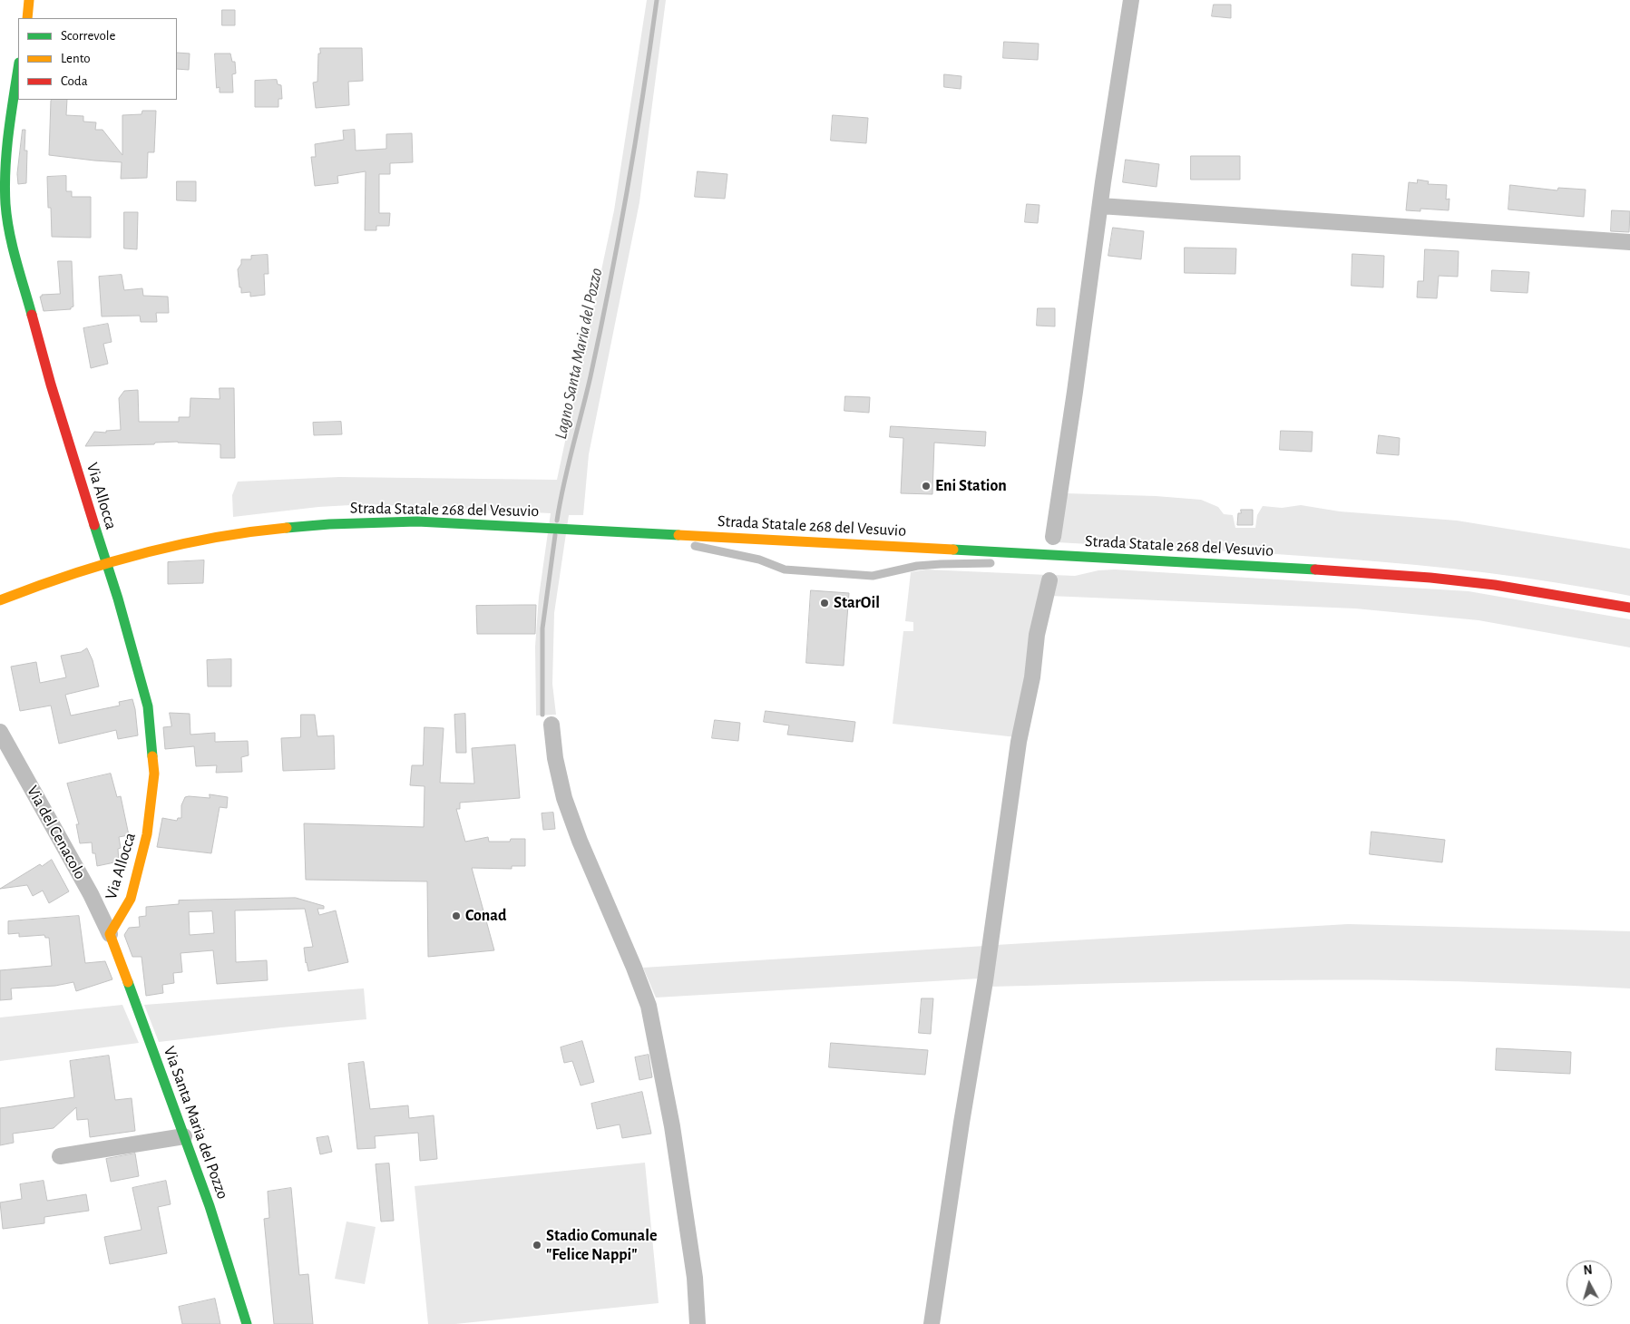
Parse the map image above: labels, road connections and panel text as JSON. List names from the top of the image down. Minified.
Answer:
{"streets":{"main road":["Via Allocca","Strada Statale 268 del Vesuvio","Via Santa Maria del Pozzo"],"street":["Via del Cenacolo"]},"crossings":[["Via Allocca","Via del Cenacolo"],["Via Allocca","Via Santa Maria del Pozzo"],["Via del Cenacolo","Via Santa Maria del Pozzo"]],"water":["Lagno Santa Maria del Pozzo"],"places":["Eni Station","StarOil","Conad","Stadio Comunale \"Felice Nappi\""],"legend":["Scorrevole","Lento","Coda"],"north":"top"}
